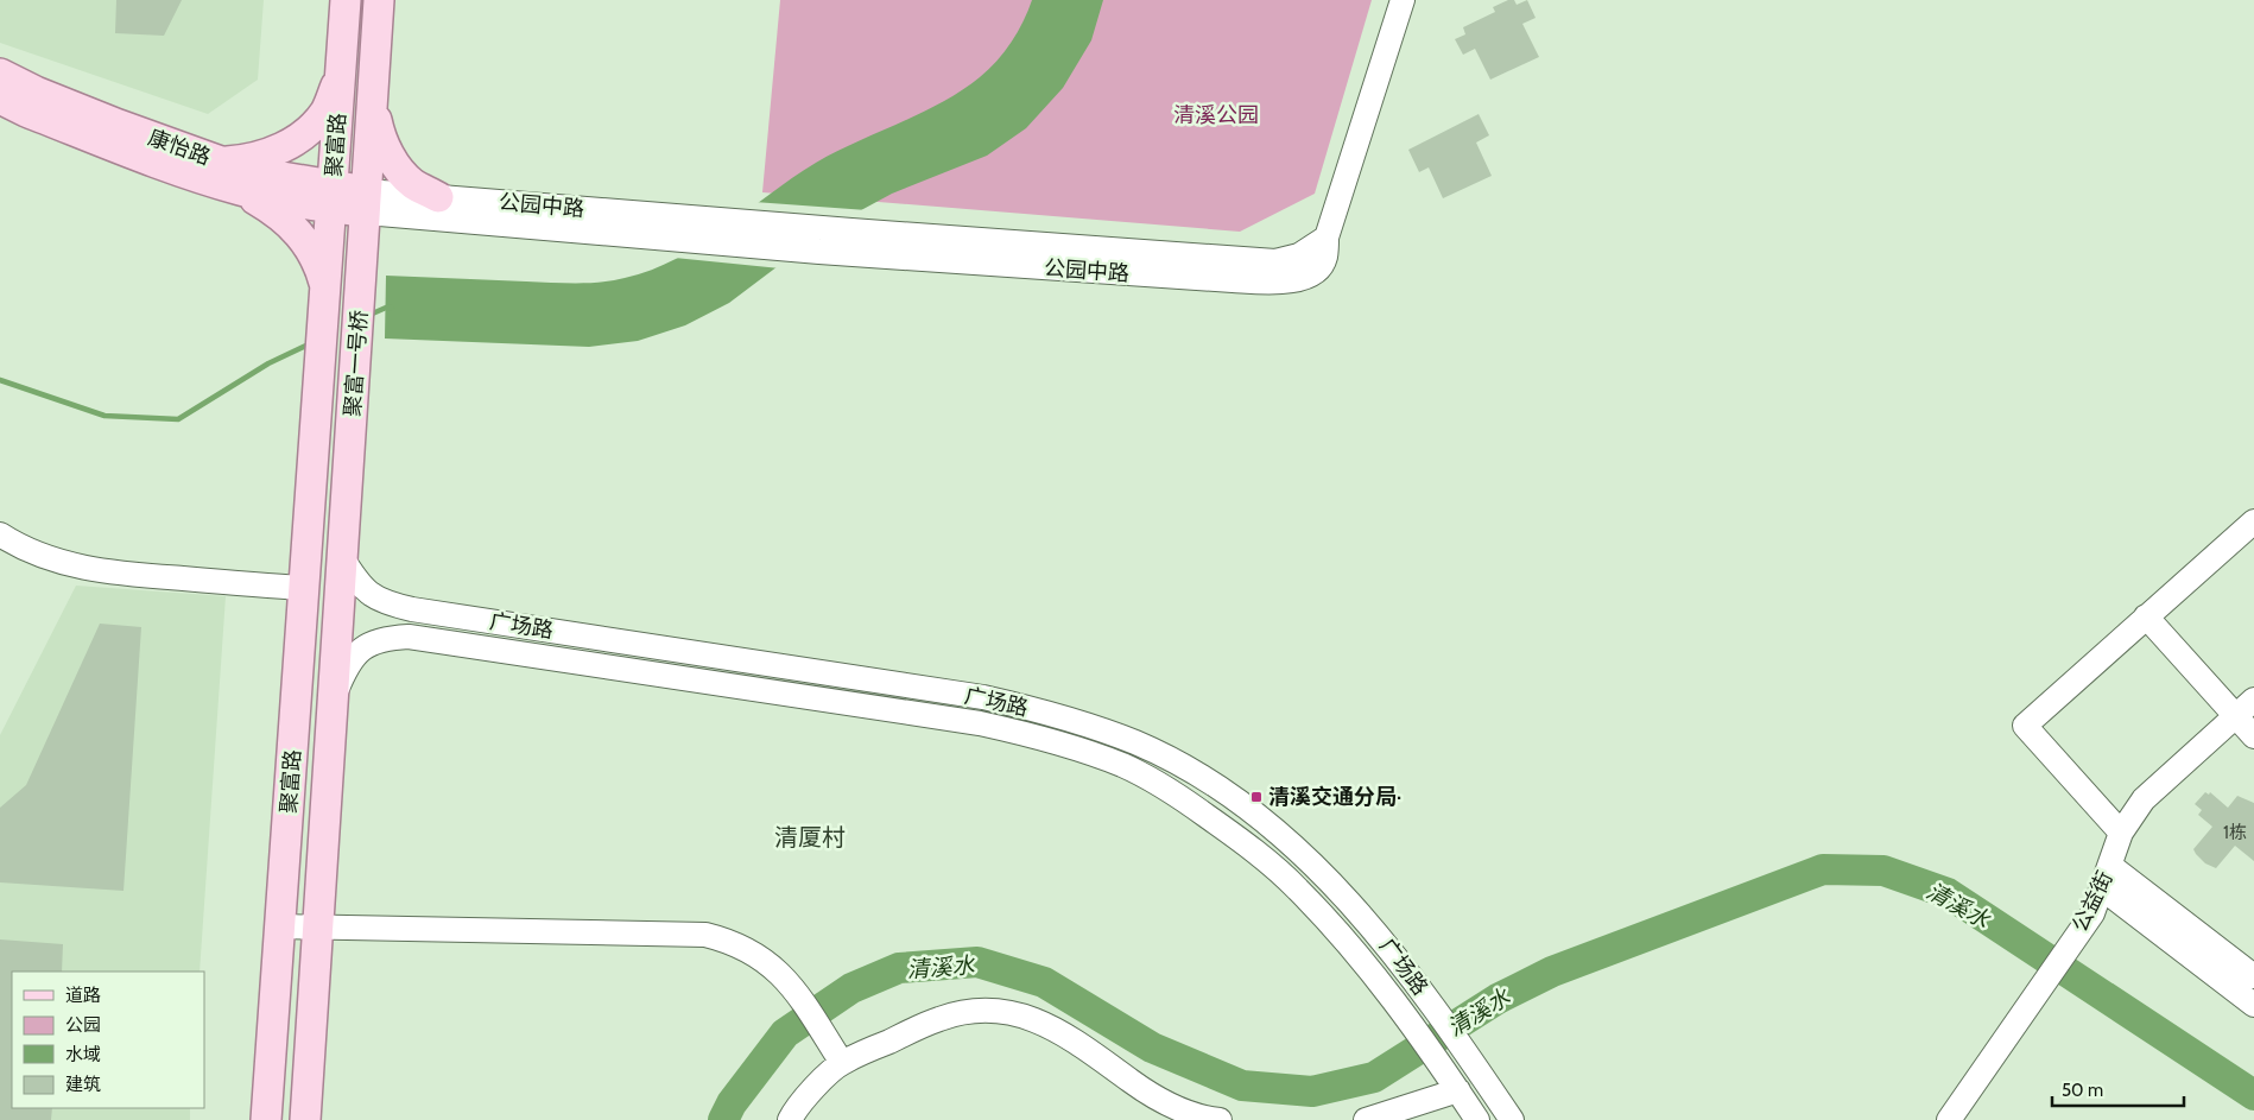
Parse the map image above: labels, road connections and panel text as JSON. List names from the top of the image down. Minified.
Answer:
{"streets":{"main road":["聚富路","康怡路","聚富一号桥"],"street":["公园中路","广场路","公益街"]},"crossings":[["聚富路","康怡路"],["聚富路","公园中路"],["聚富路","聚富一号桥"],["聚富路","广场路"],["康怡路","公园中路"]],"districts":["清厦村"],"water":["清溪水"],"parks":["清溪公园"],"places":{"transit":["清溪交通分局·"]},"house_numbers":["1栋"],"legend":["道路","公园","水域","建筑"],"scale_bar":"50 m"}
